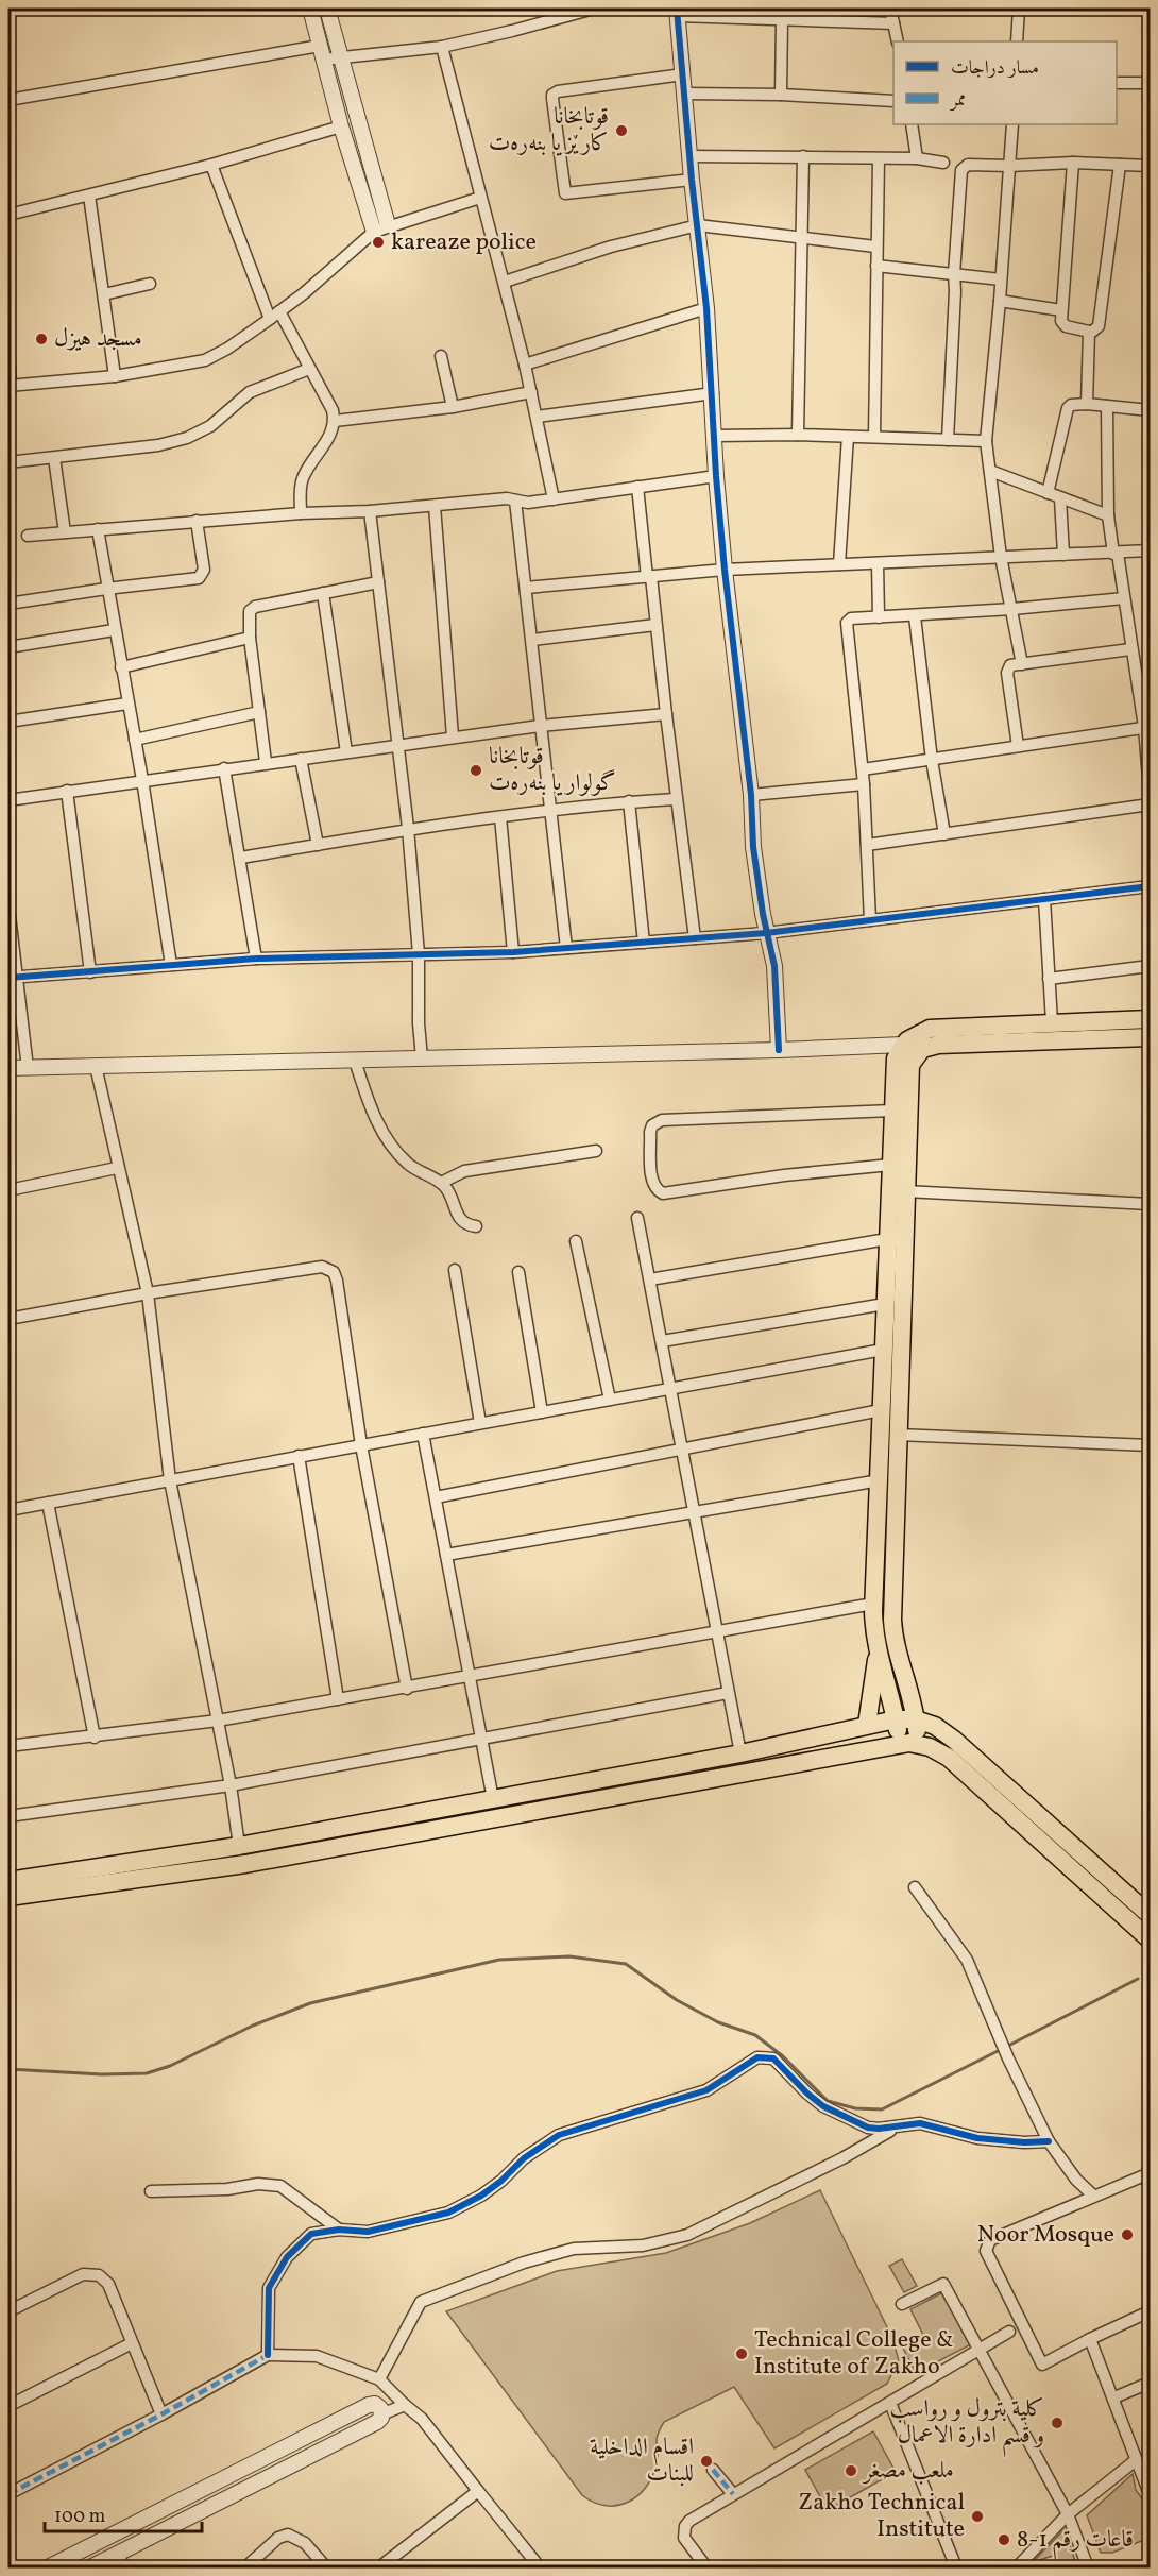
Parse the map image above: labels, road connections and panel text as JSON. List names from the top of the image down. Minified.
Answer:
{"places":["قوتابخانا کارێز یا بنەرەت","kareaze police","مسجد هيزل","قوتابخانا گولوار یا بنەرەت","Noor Mosque","Technical College & Institute of Zakho","كلية بترول و رواسب و قسم ادارة الاعمال","اقسام الداخلیة للبنات","ملعب مصغر","Zakho Technical Institute","قاعات رقم 1-8"],"legend":["مسار دراجات","ممر"],"scale_bar":"100 m"}
